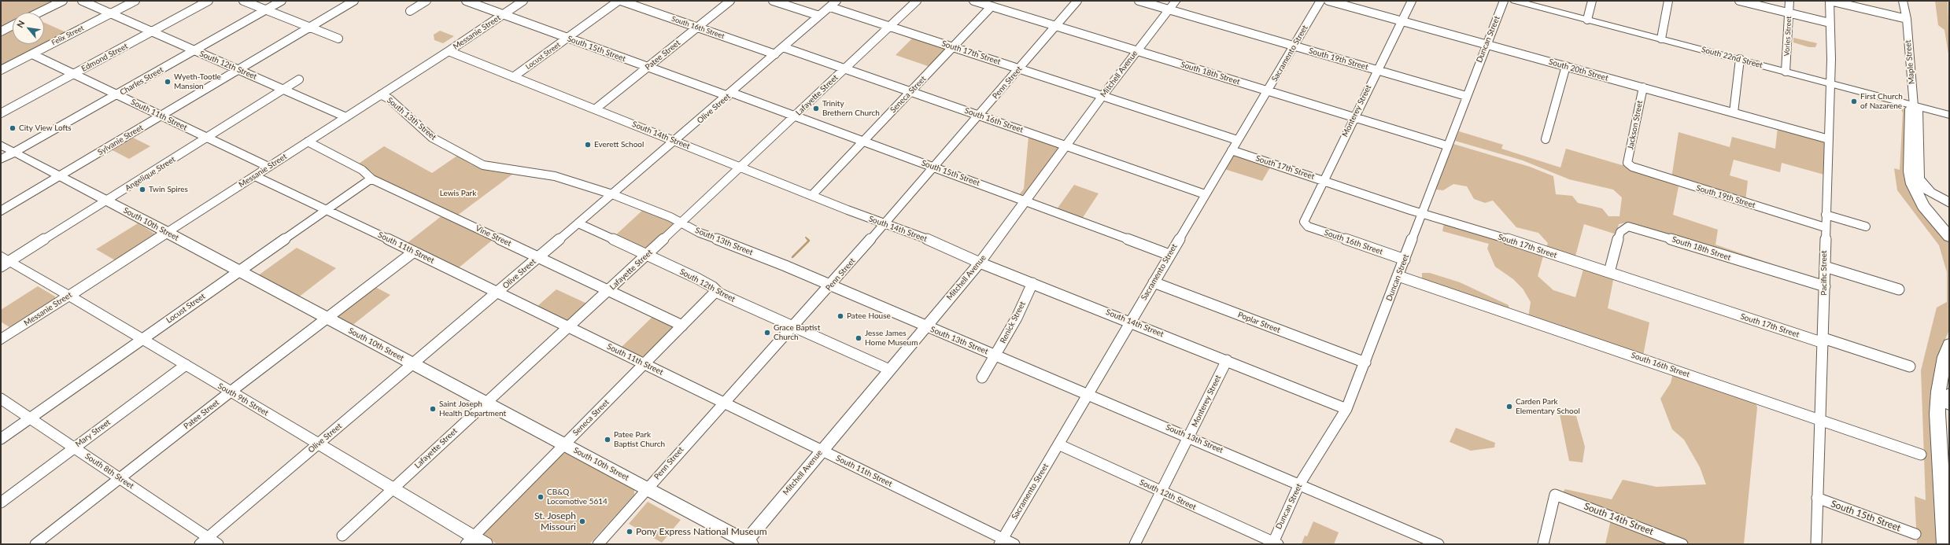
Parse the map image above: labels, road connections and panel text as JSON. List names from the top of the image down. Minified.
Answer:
{"streets":{"main road":["Messanie Street","South 22nd Street","Mitchell Avenue","Charles Street","South 10th Street","South 9th Street"],"street":["South 16th Street","Felix Street","Vories Street","Duncan Street","South 15th Street","South 17th Street","Sacramento Street","Patee Street","Locust Street","Edmond Street","South 19th Street","Maple Street","South 12th Street","South 20th Street","South 18th Street","Penn Street","Seneca Street","Lafayette Street","Olive Street","Monterey Street","South 11th Street","South 13th Street","Jackson Street","South 14th Street","Sylvanie Street","Angelique Street","Vine Street","Pacific Street","Renick Street","Poplar Street","Mary Street","South 8th Street"]},"crossings":[["South 16th Street","Duncan Street"],["South 16th Street","Sacramento Street"],["South 16th Street","Patee Street"],["South 16th Street","Mitchell Avenue"],["South 16th Street","Penn Street"],["South 16th Street","Seneca Street"],["South 16th Street","Lafayette Street"],["South 16th Street","Olive Street"],["South 16th Street","Monterey Street"],["South 16th Street","Pacific Street"],["Messanie Street","South 15th Street"],["Messanie Street","South 12th Street"],["Messanie Street","South 11th Street"],["Messanie Street","South 13th Street"],["Messanie Street","South 14th Street"],["Messanie Street","South 10th Street"],["Messanie Street","Vine Street"],["Messanie Street","South 9th Street"],["Felix Street","South 12th Street"],["Felix Street","South 11th Street"],["Vories Street","South 22nd Street"],["Duncan Street","South 17th Street"],["Duncan Street","South 19th Street"],["Duncan Street","South 12th Street"],["Duncan Street","South 20th Street"],["Duncan Street","South 18th Street"],["Duncan Street","South 13th Street"],["Duncan Street","South 14th Street"],["Duncan Street","Poplar Street"],["South 15th Street","Sacramento Street"],["South 15th Street","Patee Street"],["South 15th Street","Locust Street"],["South 15th Street","Mitchell Avenue"],["South 15th Street","Penn Street"],["South 15th Street","Seneca Street"],["South 15th Street","Lafayette Street"],["South 15th Street","Olive Street"],["South 15th Street","Pacific Street"],["South 17th Street","Sacramento Street"],["South 17th Street","South 18th Street"],["South 17th Street","Mitchell Avenue"],["South 17th Street","Penn Street"],["South 17th Street","Seneca Street"],["South 17th Street","Lafayette Street"],["South 17th Street","Olive Street"],["South 17th Street","Monterey Street"],["South 17th Street","Pacific Street"],["Sacramento Street","South 19th Street"],["Sacramento Street","South 12th Street"],["Sacramento Street","South 18th Street"],["Sacramento Street","South 11th Street"],["Sacramento Street","South 13th Street"],["Sacramento Street","South 14th Street"],["Sacramento Street","Poplar Street"],["Patee Street","South 11th Street"],["Patee Street","South 14th Street"],["Patee Street","South 10th Street"],["Patee Street","South 9th Street"],["Patee Street","South 8th Street"],["Locust Street","South 11th Street"],["Locust Street","South 14th Street"],["Locust Street","South 10th Street"],["Locust Street","Vine Street"],["Locust Street","South 9th Street"],["Locust Street","South 8th Street"],["Edmond Street","South 12th Street"],["Edmond Street","South 11th Street"],["South 22nd Street","Maple Street"],["South 22nd Street","Pacific Street"],["South 19th Street","Mitchell Avenue"],["South 19th Street","Monterey Street"],["South 19th Street","Jackson Street"],["South 19th Street","Pacific Street"],["South 12th Street","Mitchell Avenue"],["South 12th Street","Charles Street"],["South 12th Street","Penn Street"],["South 12th Street","Seneca Street"],["South 12th Street","Lafayette Street"],["South 12th Street","Olive Street"],["South 12th Street","Monterey Street"],["South 12th Street","Sylvanie Street"],["South 12th Street","Angelique Street"],["South 20th Street","Monterey Street"],["South 20th Street","Jackson Street"],["South 20th Street","Pacific Street"],["South 18th Street","Mitchell Avenue"],["South 18th Street","Penn Street"],["South 18th Street","Seneca Street"],["South 18th Street","Monterey Street"],["South 18th Street","Pacific Street"],["Mitchell Avenue","South 11th Street"],["Mitchell Avenue","South 13th Street"],["Mitchell Avenue","South 14th Street"],["Mitchell Avenue","South 10th Street"],["Charles Street","South 11th Street"],["Charles Street","South 10th Street"],["Penn Street","South 11th Street"],["Penn Street","South 13th Street"],["Penn Street","South 14th Street"],["Penn Street","South 10th Street"],["Seneca Street","South 11th Street"],["Seneca Street","South 14th Street"],["Seneca Street","South 10th Street"],["Seneca Street","Vine Street"],["Seneca Street","South 9th Street"],["Lafayette Street","South 11th Street"],["Lafayette Street","South 13th Street"],["Lafayette Street","South 14th Street"],["Lafayette Street","South 10th Street"],["Lafayette Street","Vine Street"],["Lafayette Street","South 9th Street"],["Olive Street","South 11th Street"],["Olive Street","South 13th Street"],["Olive Street","South 14th Street"],["Olive Street","South 10th Street"],["Olive Street","Vine Street"],["Olive Street","South 9th Street"],["Olive Street","South 8th Street"],["Monterey Street","South 13th Street"],["Monterey Street","South 14th Street"],["South 11th Street","Sylvanie Street"],["South 11th Street","Angelique Street"],["South 13th Street","Renick Street"],["South 14th Street","Renick Street"],["Sylvanie Street","South 10th Street"],["Angelique Street","South 10th Street"],["Angelique Street","South 9th Street"],["South 9th Street","Mary Street"],["Mary Street","South 8th Street"]],"parks":["Lewis Park"],"places":["Wyeth-Tootle Mansion","First Church of Nazarene","Trinity Brethern Church","City View Lofts","Everett School","Twin Spires","Patee House","Grace Baptist Church","Jesse James Home Museum","Carden Park Elementary School","Saint Joseph Health Department","Patee Park Baptist Church","CB&Q Locomotive 5614","St. Joseph Missouri","Pony Express National Museum"],"north":"top left"}
